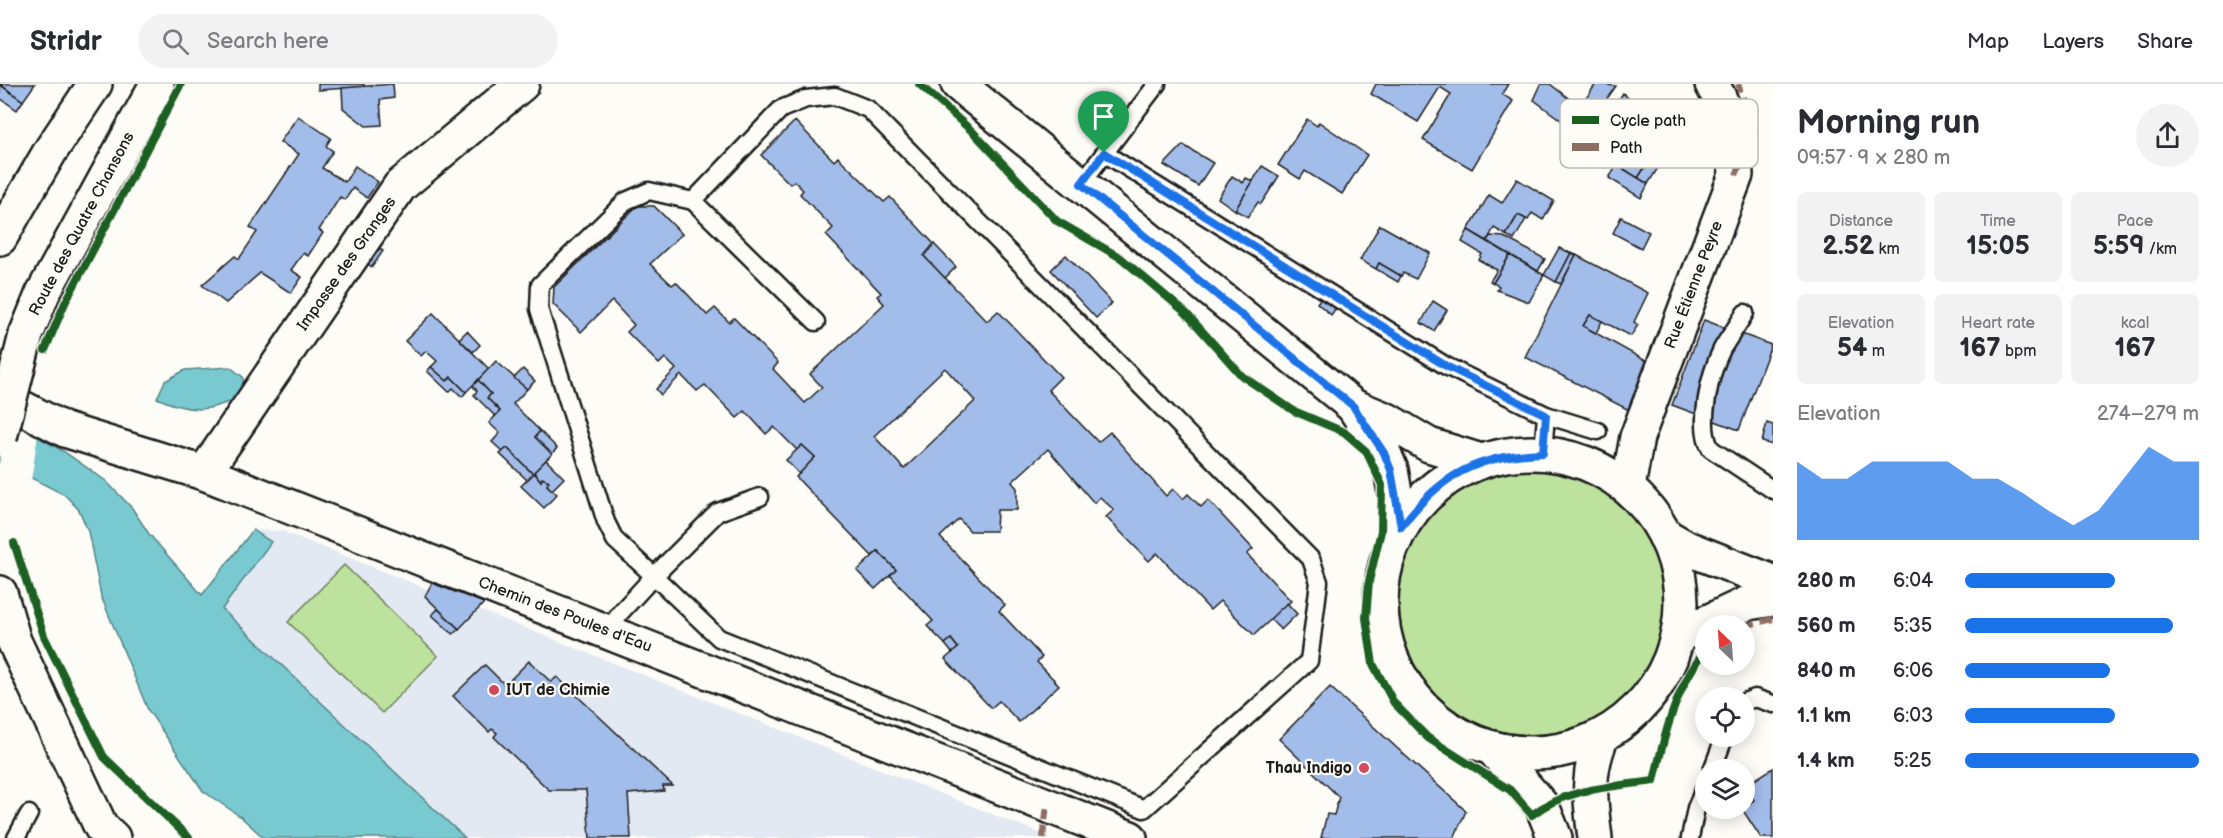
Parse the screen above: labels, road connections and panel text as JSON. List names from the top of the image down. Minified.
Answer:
{"streets":{"main road":["Route des Quatre Chansons","Impasse des Granges","Rue Étienne Peyre","Chemin des Poules d'Eau"]},"crossings":[["Impasse des Granges","Chemin des Poules d'Eau"]],"places":["IUT de Chimie","Thau Indigo"],"legend":["Cycle path","Path"],"north":"top left","page":{"header":"Stridr","search":"Search here","nav":["Map","Layers","Share"],"heading":["Morning run","09:57 · 9 × 280 m"],"stats":[["Distance","2.52 km"],["Time","15:05"],["Pace","5:59 /km"],["Elevation","54 m"],["Heart rate","167 bpm"],["kcal","167"]],"chart":["Elevation","274–279 m"],"list":[{"name":"280 m","note":"6:04"},{"name":"560 m","note":"5:35"},{"name":"840 m","note":"6:06"},{"name":"1.1 km","note":"6:03"},{"name":"1.4 km","note":"5:25"}]}}
